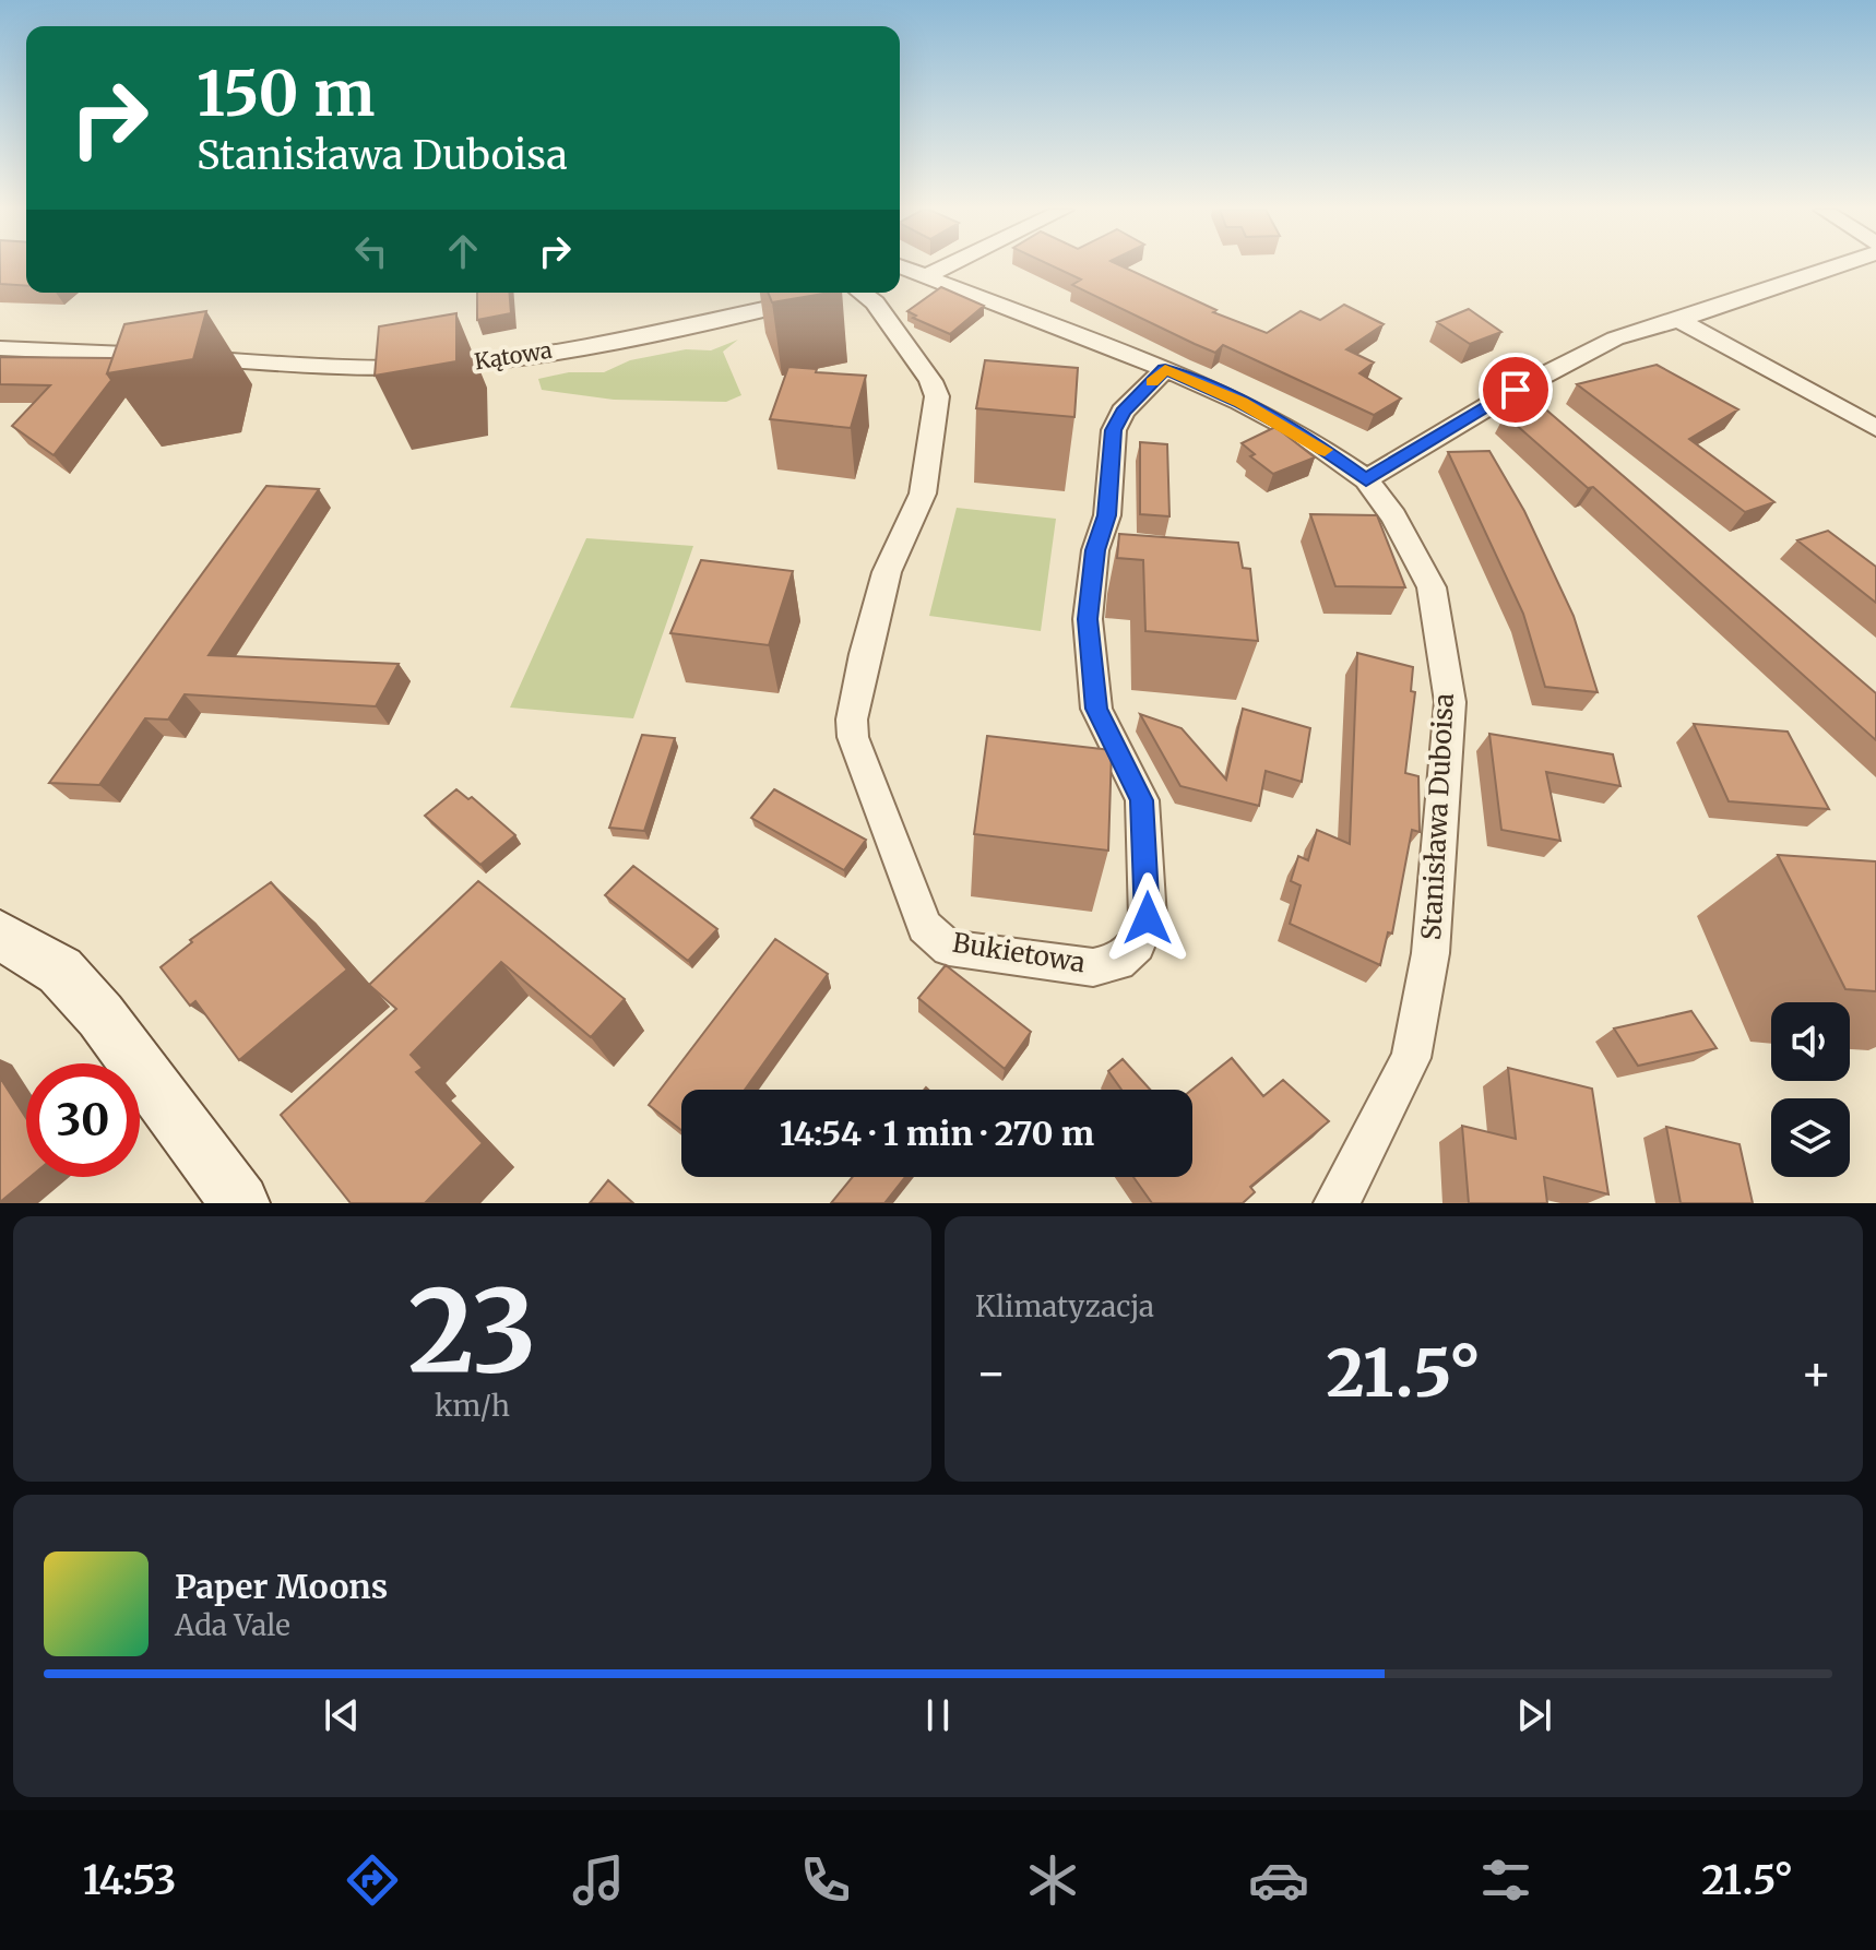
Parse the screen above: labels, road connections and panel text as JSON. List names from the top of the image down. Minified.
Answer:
{"streets":{"street":["Kątowa","Stanisława Duboisa","Bukietowa"]},"crossings":[["Stanisława Duboisa","Bukietowa"]],"page":{"turn":["150 m","Stanisława Duboisa"],"limit":"30","trip":"14:54 · 1 min · 270 m","tile":[["23","km/h"],"Klimatyzacja"],"heat":["−","21.5°","+"],"song":["Paper Moons","Ada Vale"],"tabs":["14:53","21.5°"]}}
